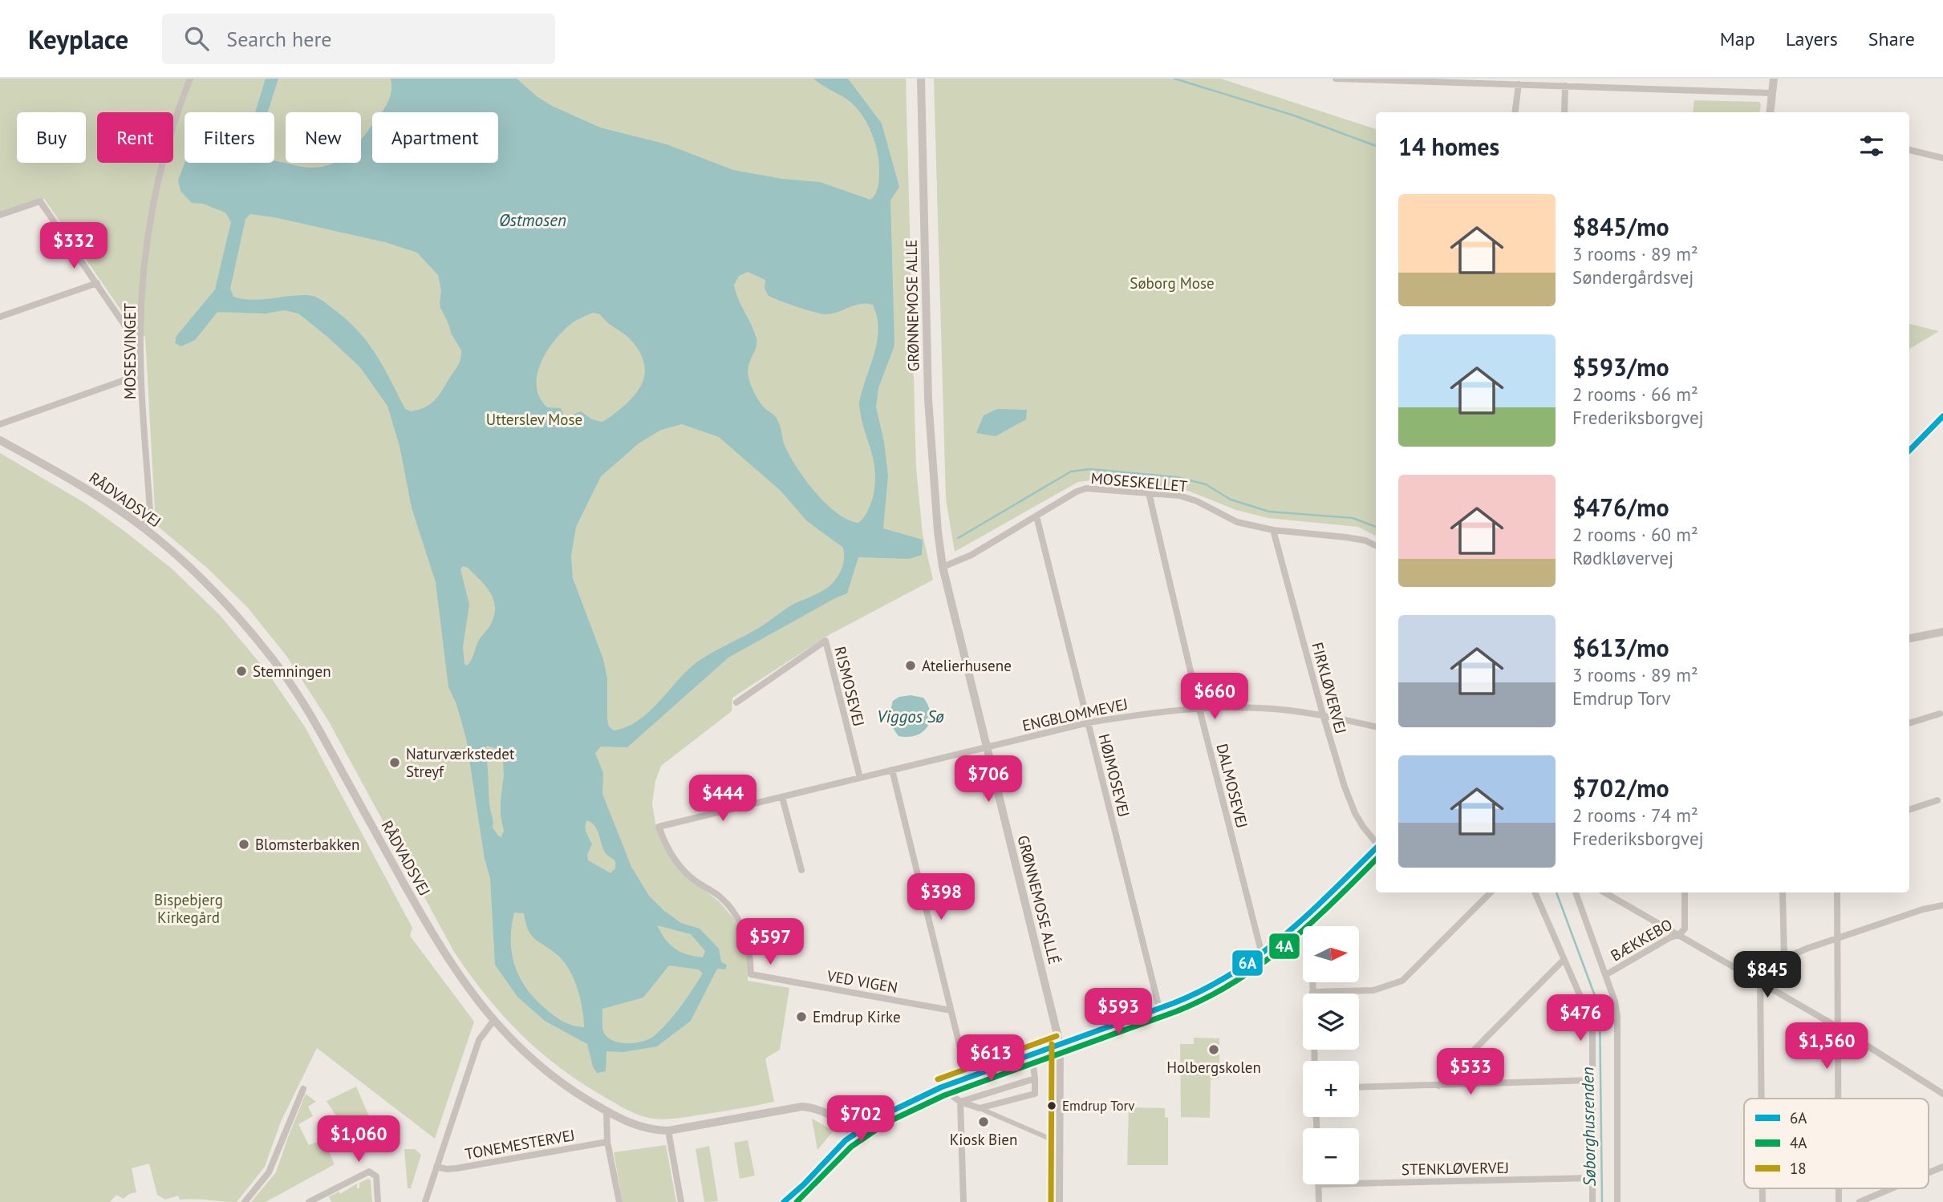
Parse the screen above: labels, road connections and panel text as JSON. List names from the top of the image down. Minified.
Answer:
{"streets":{"street":["GRØNNEMOSE ALLE","MOSESVINGET","MOSESKELLET","RÅDVADSVEJ","RISMOSEVEJ","FIRKLØVERVEJ","ENGBLOMMEVEJ","HØJMOSEVEJ","DALMOSEVEJ","GRØNNEMOSE ALLÉ","BÆKKEBO","VED VIGEN","TONEMESTERVEJ","STENKLØVERVEJ"]},"crossings":[["GRØNNEMOSE ALLE","GRØNNEMOSE ALLÉ"],["MOSESVINGET","RÅDVADSVEJ"],["MOSESKELLET","FIRKLØVERVEJ"],["MOSESKELLET","HØJMOSEVEJ"],["MOSESKELLET","DALMOSEVEJ"],["MOSESKELLET","GRØNNEMOSE ALLÉ"],["RISMOSEVEJ","ENGBLOMMEVEJ"],["FIRKLØVERVEJ","ENGBLOMMEVEJ"],["ENGBLOMMEVEJ","HØJMOSEVEJ"],["ENGBLOMMEVEJ","DALMOSEVEJ"],["ENGBLOMMEVEJ","GRØNNEMOSE ALLÉ"],["ENGBLOMMEVEJ","VED VIGEN"]],"water":["Østmosen","Viggos Sø","Søborghusrenden"],"parks":["Søborg Mose","Utterslev Mose","Bispebjerg Kirkegård"],"places":["Atelierhusene","Stemningen","Naturværkstedet Streyf","Blomsterbakken","Emdrup Kirke","Holbergskolen","Emdrup Torv","Kiosk Bien"],"lines":["transit line 6A","transit line 4A","transit line 18"],"legend":["6A","4A","18"],"north":"right","page":{"header":"Keyplace","search":"Search here","nav":["Map","Layers","Share"],"chip":["Buy","Rent","Filters","New","Apartment"],"heading":"14 homes","list":[{"name":"$845/mo","note":"3 rooms · 89 m² · Søndergårdsvej"},{"name":"$593/mo","note":"2 rooms · 66 m² · Frederiksborgvej"},{"name":"$476/mo","note":"2 rooms · 60 m² · Rødkløvervej"},{"name":"$613/mo","note":"3 rooms · 89 m² · Emdrup Torv"},{"name":"$702/mo","note":"2 rooms · 74 m² · Frederiksborgvej"}],"price":["$332","$660","$706","$444","$398","$597","$845","$593","$476","$1,560","$613","$533","$702","$1,060"],"map_buttons":["+","−"]}}
